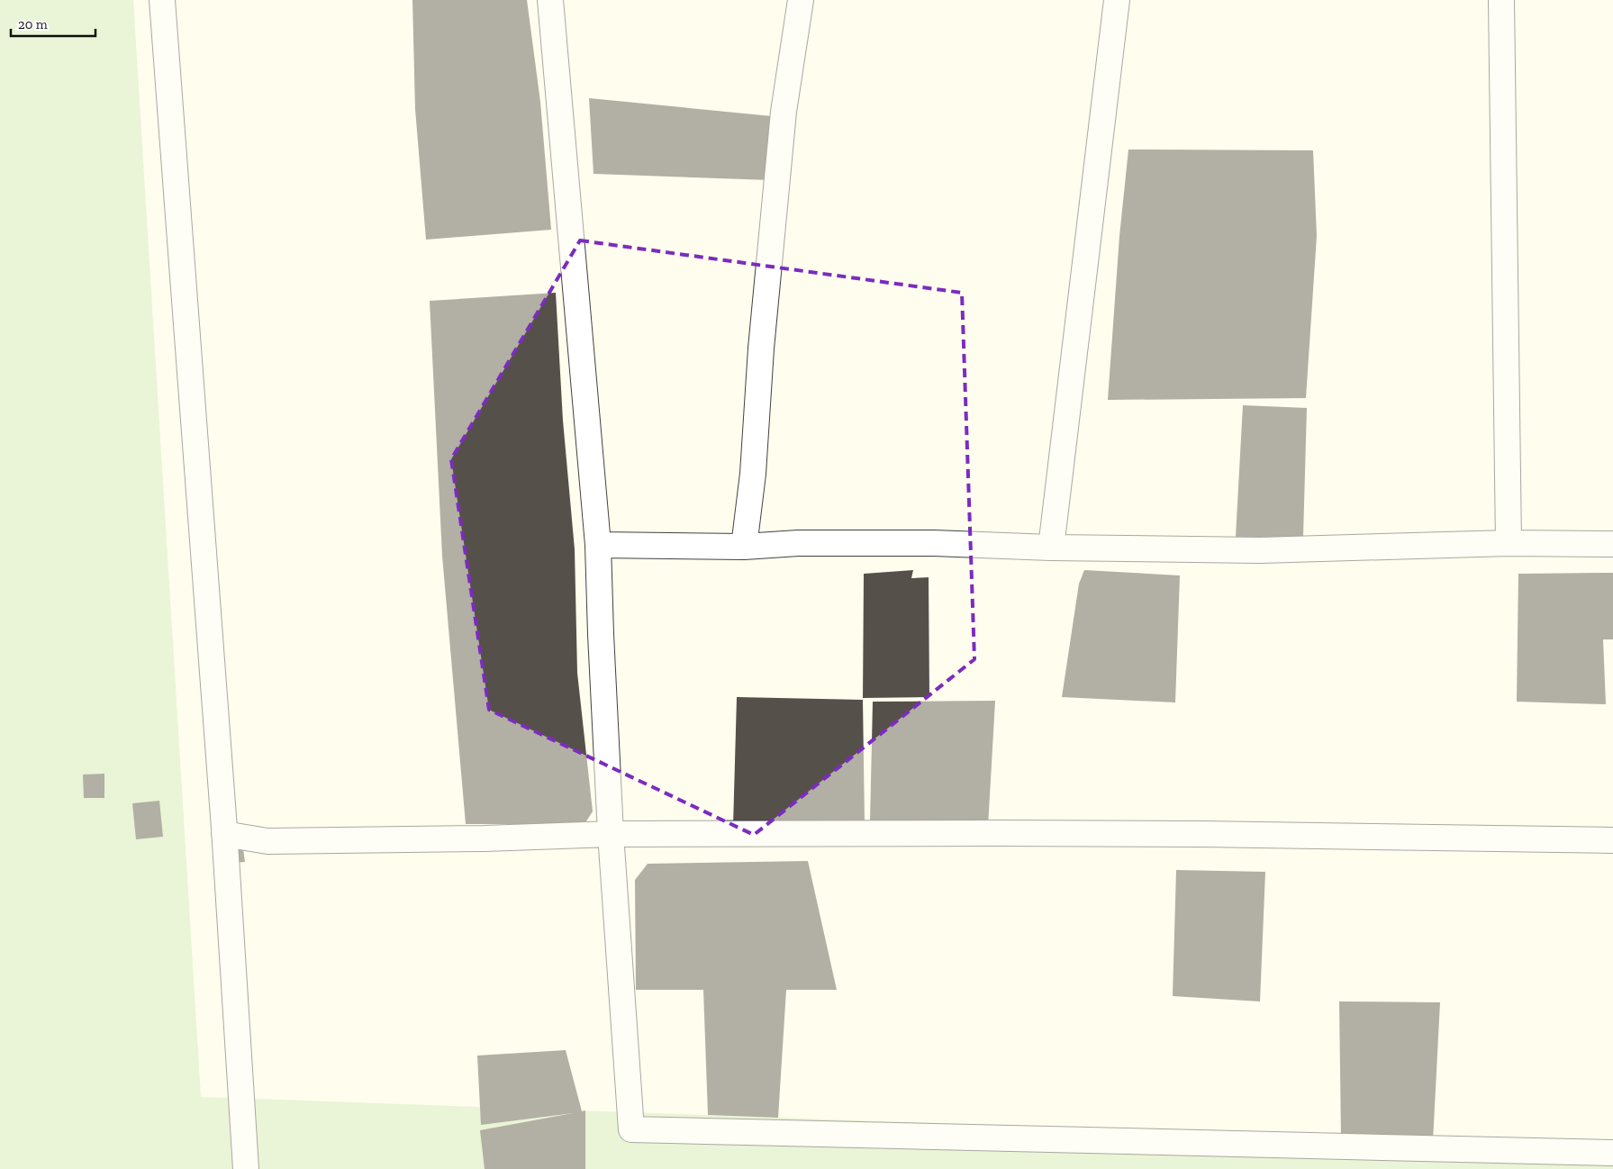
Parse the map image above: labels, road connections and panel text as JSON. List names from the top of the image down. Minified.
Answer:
{"scale_bar":"20 m"}
